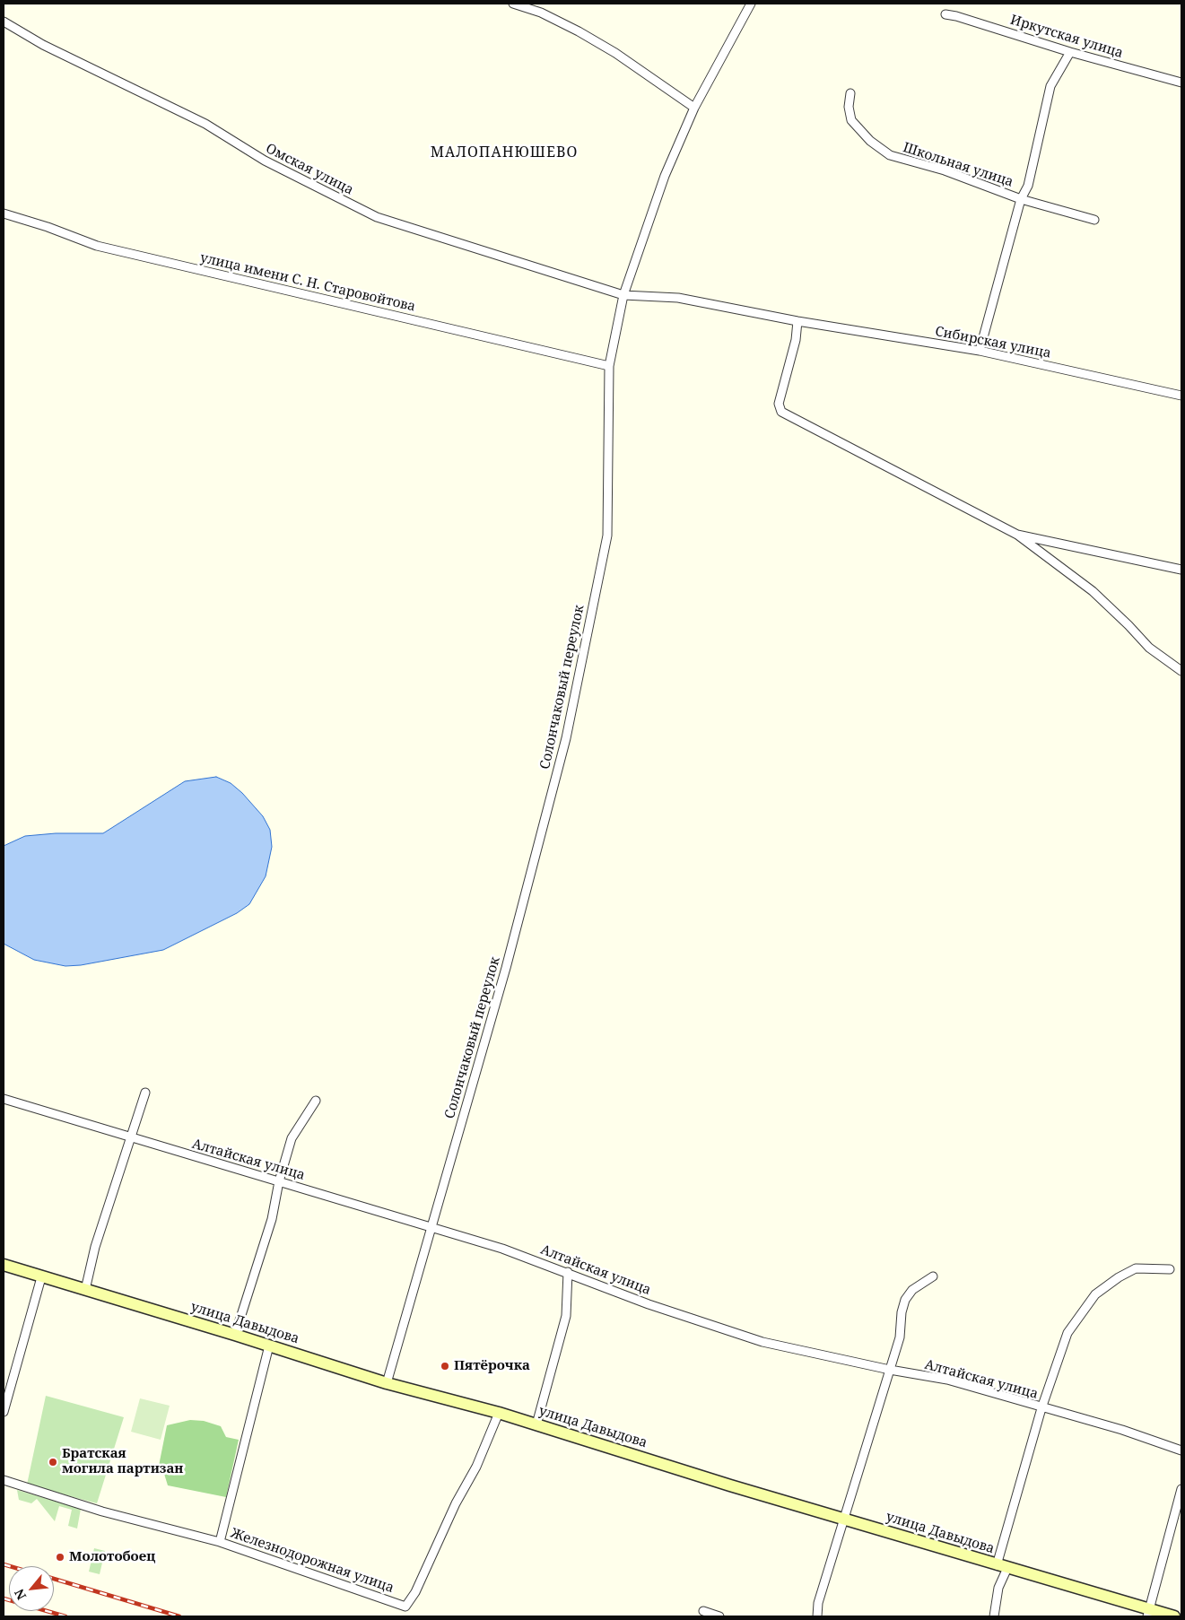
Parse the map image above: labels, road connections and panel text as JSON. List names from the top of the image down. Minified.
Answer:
{"streets":{"main road":["улица Давыдова"],"street":["Иркутская улица","Школьная улица","Омская улица","улица имени С. Н. Старовойтова","Сибирская улица","Солончаковый переулок","Алтайская улица","Железнодорожная улица"]},"crossings":[["Омская улица","Сибирская улица"],["Омская улица","Солончаковый переулок"],["улица имени С. Н. Старовойтова","Солончаковый переулок"],["Сибирская улица","Солончаковый переулок"],["Солончаковый переулок","Алтайская улица"],["Солончаковый переулок","улица Давыдова"],["улица Давыдова","Железнодорожная улица"]],"districts":["МАЛОПАНЮШЕВО"],"places":["Пятёрочка","Братская могила партизан","Молотобоец"],"north":"bottom left"}
